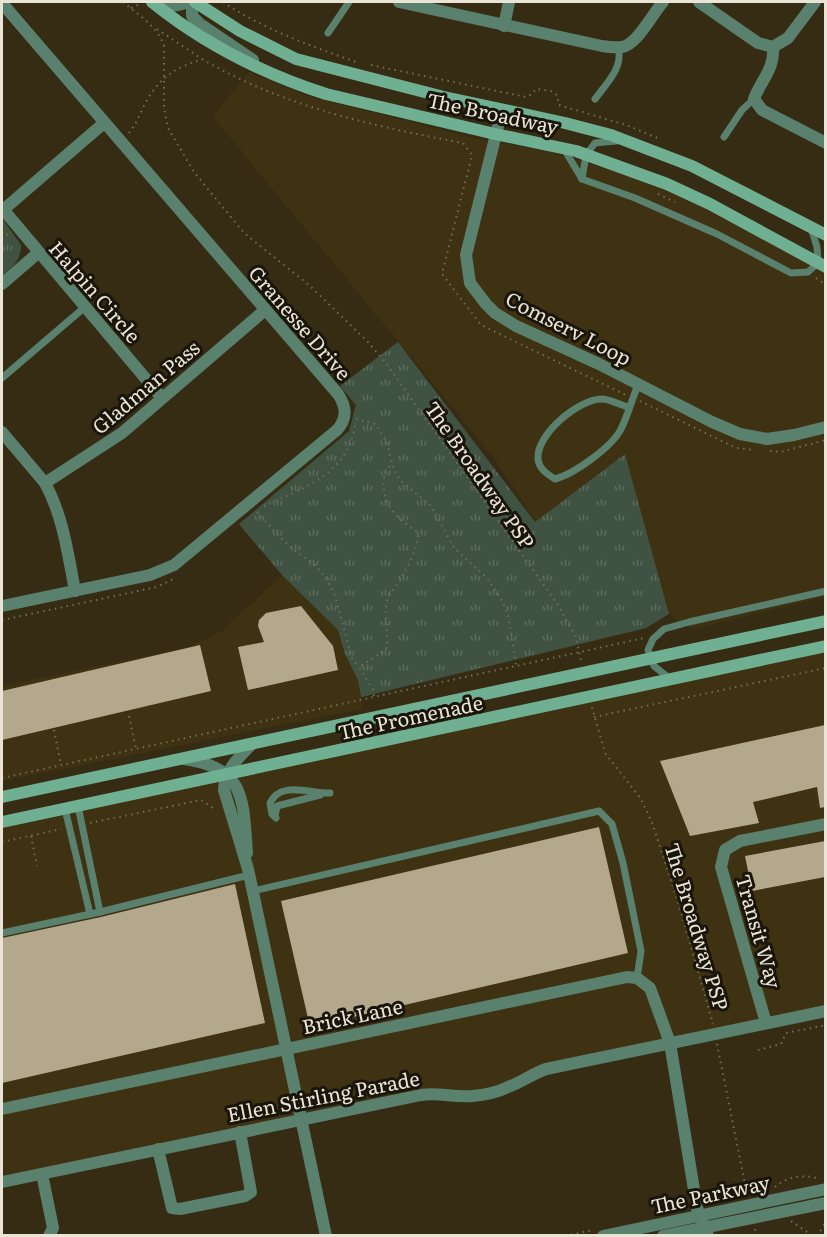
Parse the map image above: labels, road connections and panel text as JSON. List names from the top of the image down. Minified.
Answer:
{"streets":{"main road":["The Broadway","The Promenade"],"street":["Halpin Circle","Granesse Drive","Comserv Loop","Gladman Pass","Transit Way","Brick Lane","Ellen Stirling Parade","The Parkway"],"path":["The Broadway PSP"]},"crossings":[["The Broadway","Comserv Loop"],["Halpin Circle","Gladman Pass"],["Granesse Drive","Gladman Pass"],["The Broadway PSP","The Promenade"],["The Broadway PSP","Ellen Stirling Parade"],["The Broadway PSP","The Parkway"],["Transit Way","Ellen Stirling Parade"]]}
